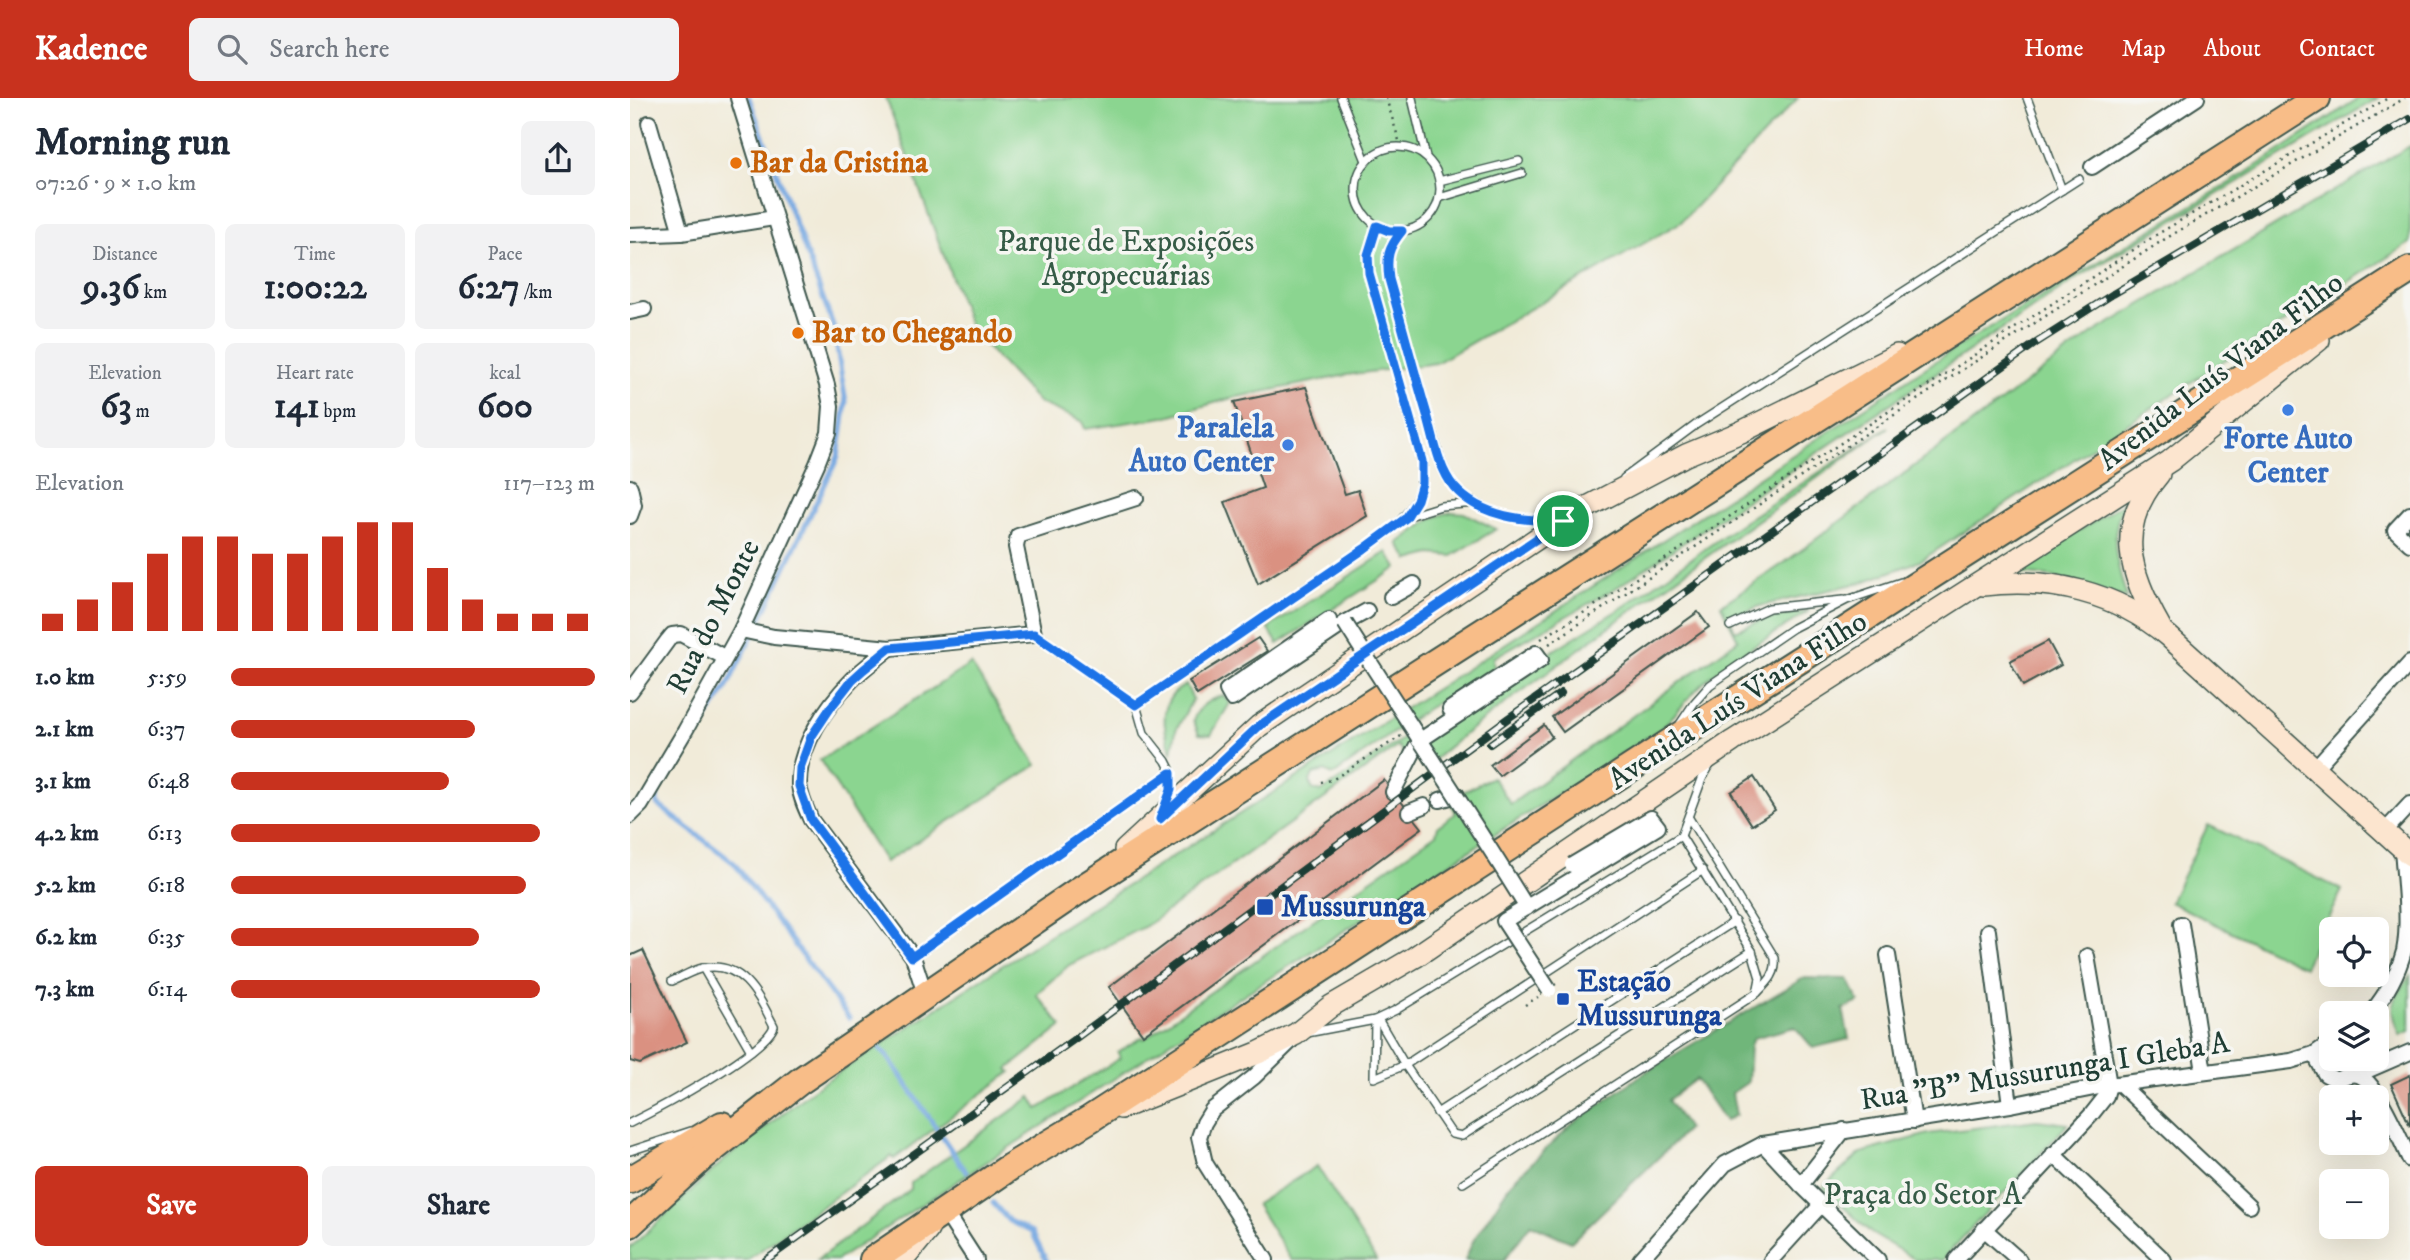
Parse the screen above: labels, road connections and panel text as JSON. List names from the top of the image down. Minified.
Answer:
{"streets":{"highway":["Avenida Luís Viana Filho"],"street":["Rua do Monte","Rua \"B\" Mussurunga I Gleba A"]},"parks":["Parque de Exposições Agropecuárias","Praça do Setor A"],"places":{"other":["Bar da Cristina","Bar to Chegando","Forte Auto Center","Paralela Auto Center"],"transit":["Mussurunga","Estação Mussurunga"]},"page":{"header":"Kadence","search":"Search here","nav":["Home","Map","About","Contact"],"heading":["Morning run","07:26 · 9 × 1.0 km"],"stats":[["Distance","9.36 km"],["Time","1:00:22"],["Pace","6:27 /km"],["Elevation","63 m"],["Heart rate","141 bpm"],["kcal","600"]],"chart":["Elevation","117–123 m"],"list":[{"name":"1.0 km","note":"5:59"},{"name":"2.1 km","note":"6:37"},{"name":"3.1 km","note":"6:48"},{"name":"4.2 km","note":"6:13"},{"name":"5.2 km","note":"6:18"},{"name":"6.2 km","note":"6:35"},{"name":"7.3 km","note":"6:14"}],"map_buttons":["+","−"],"buttons":["Save","Share"]}}
